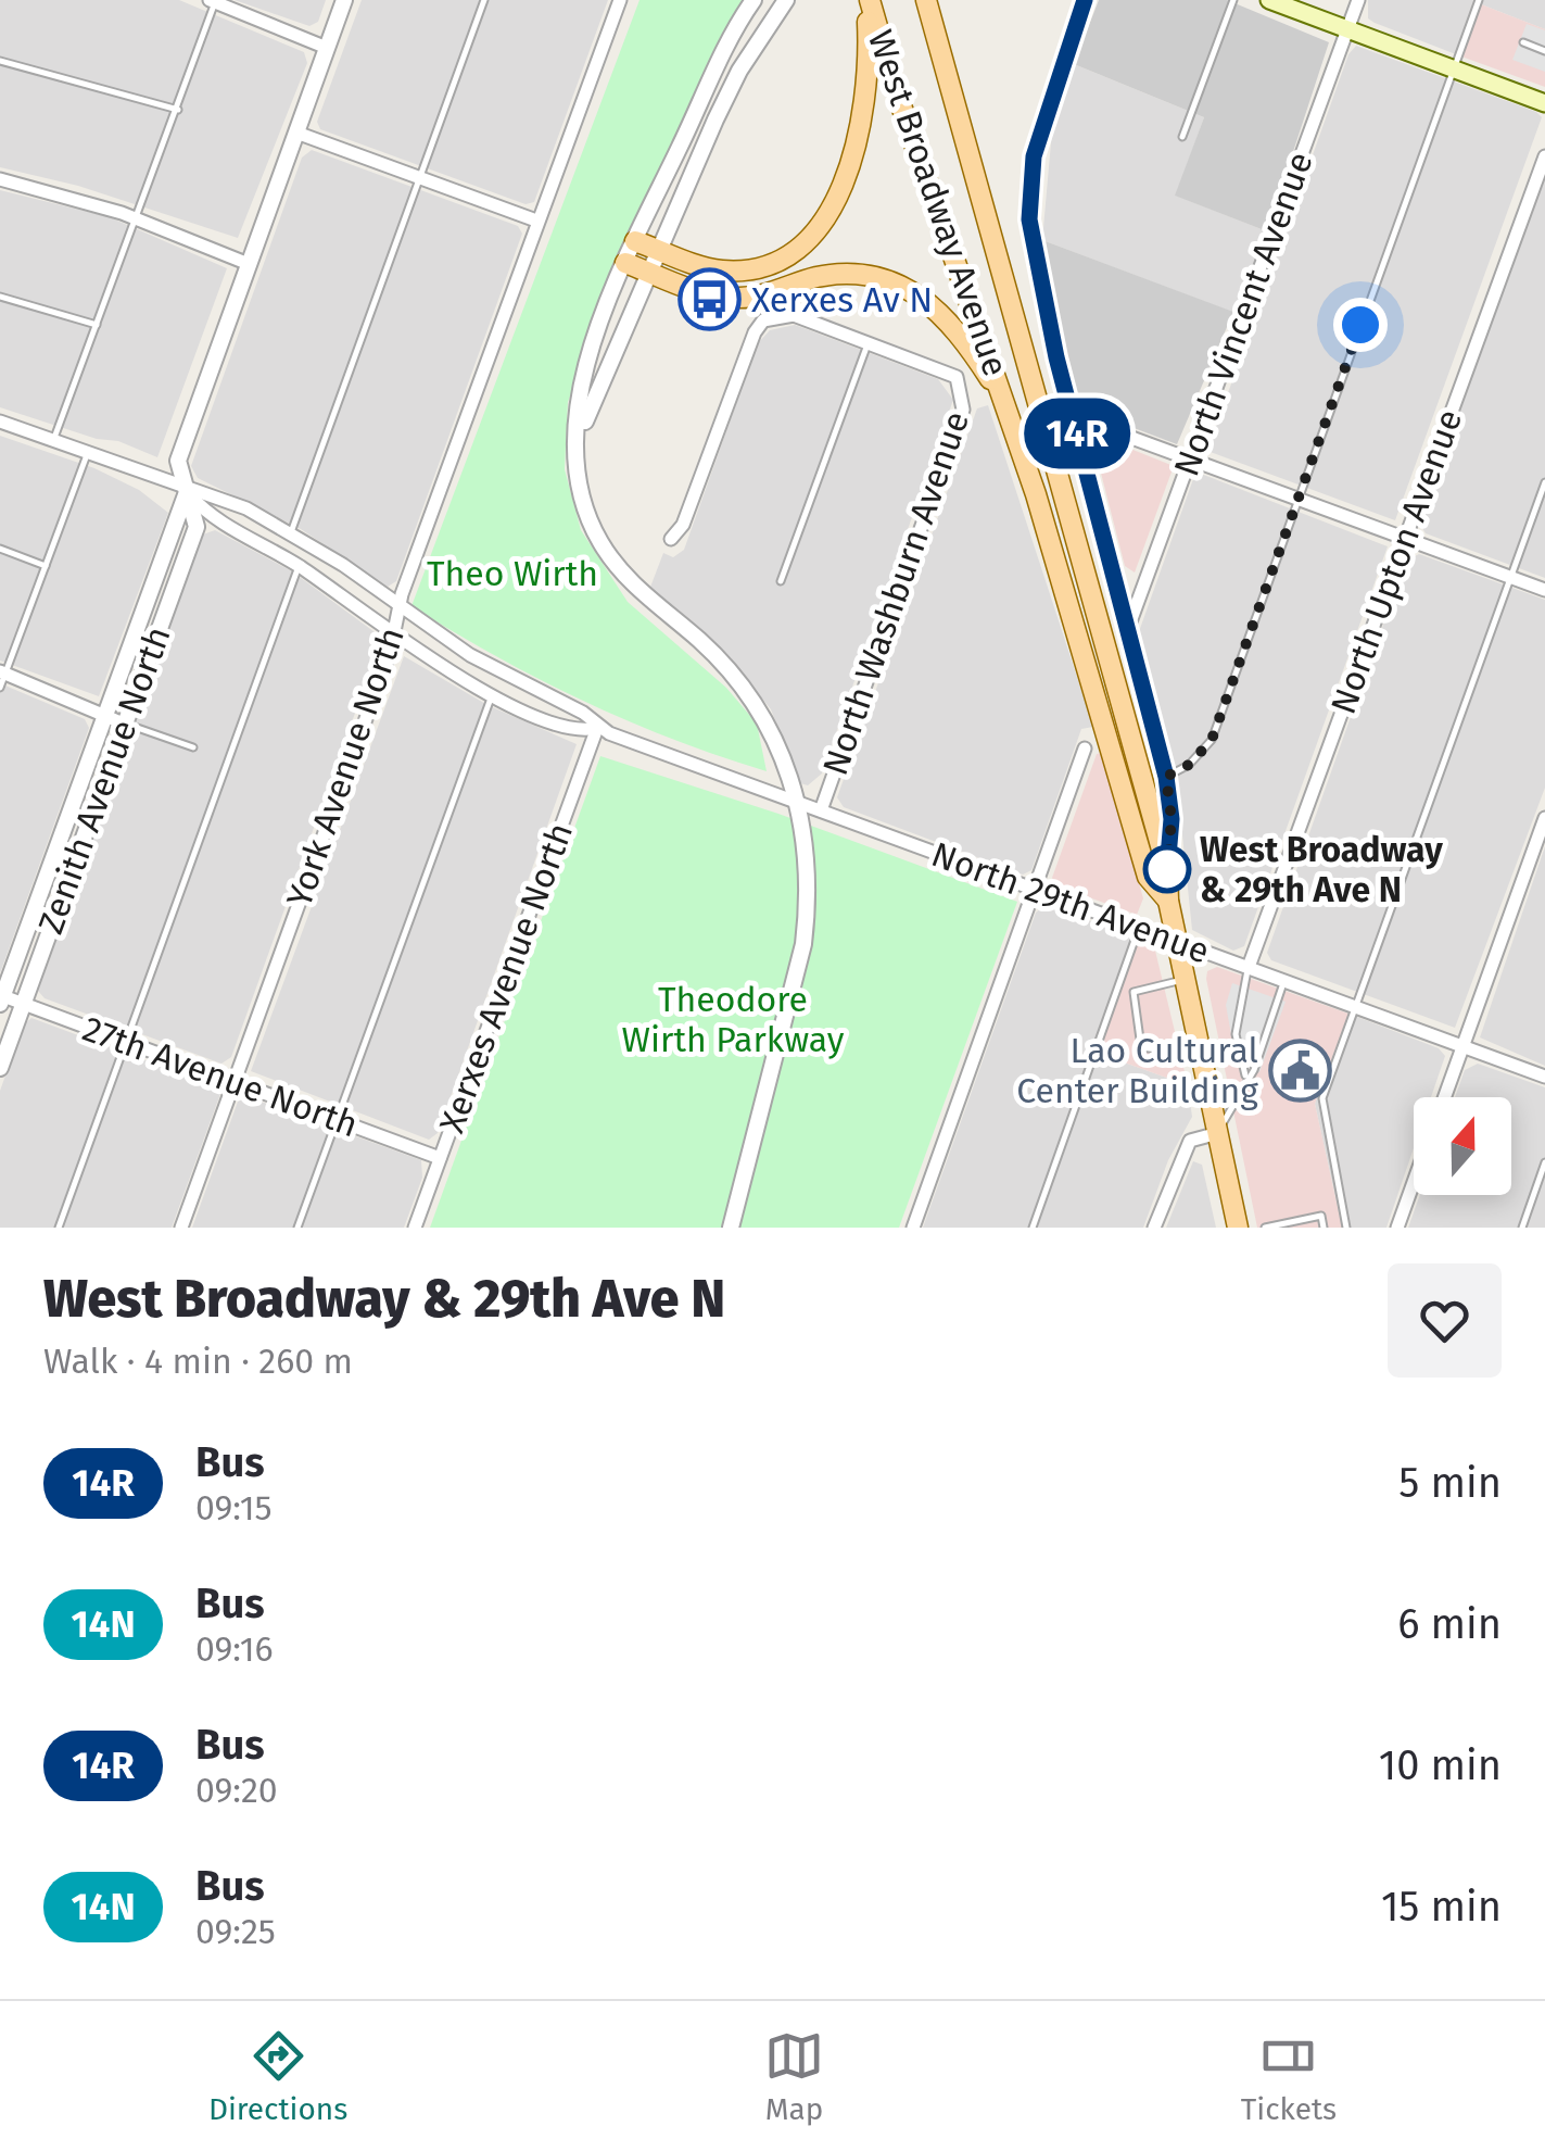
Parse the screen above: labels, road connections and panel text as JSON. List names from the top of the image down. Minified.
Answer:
{"streets":{"main road":["West Broadway Avenue"],"street":["North Vincent Avenue","North Upton Avenue","North Washburn Avenue","York Avenue North","Zenith Avenue North","North 29th Avenue","Xerxes Avenue North","27th Avenue North"]},"crossings":[["West Broadway Avenue","North Vincent Avenue"],["West Broadway Avenue","North 29th Avenue"],["North Upton Avenue","North 29th Avenue"],["North Washburn Avenue","North 29th Avenue"],["York Avenue North","27th Avenue North"],["Zenith Avenue North","27th Avenue North"],["North 29th Avenue","Xerxes Avenue North"],["Xerxes Avenue North","27th Avenue North"]],"parks":["Theo Wirth","Theodore Wirth Parkway"],"places":{"bus stop":["Xerxes Av N"],"other":["West Broadway & 29th Ave N"],"public building":["Lao Cultural Center Building"]},"lines":["bus line 14R"],"north":"top","page":{"on_map":"14R","heading":["West Broadway & 29th Ave N","Walk · 4 min · 260 m"],"list":[{"mark":"14R","name":"Bus","note":"09:15","value":"5 min"},{"mark":"14N","name":"Bus","note":"09:16","value":"6 min"},{"mark":"14R","name":"Bus","note":"09:20","value":"10 min"},{"mark":"14N","name":"Bus","note":"09:25","value":"15 min"}],"tabs":["Directions","Map","Tickets"]}}
